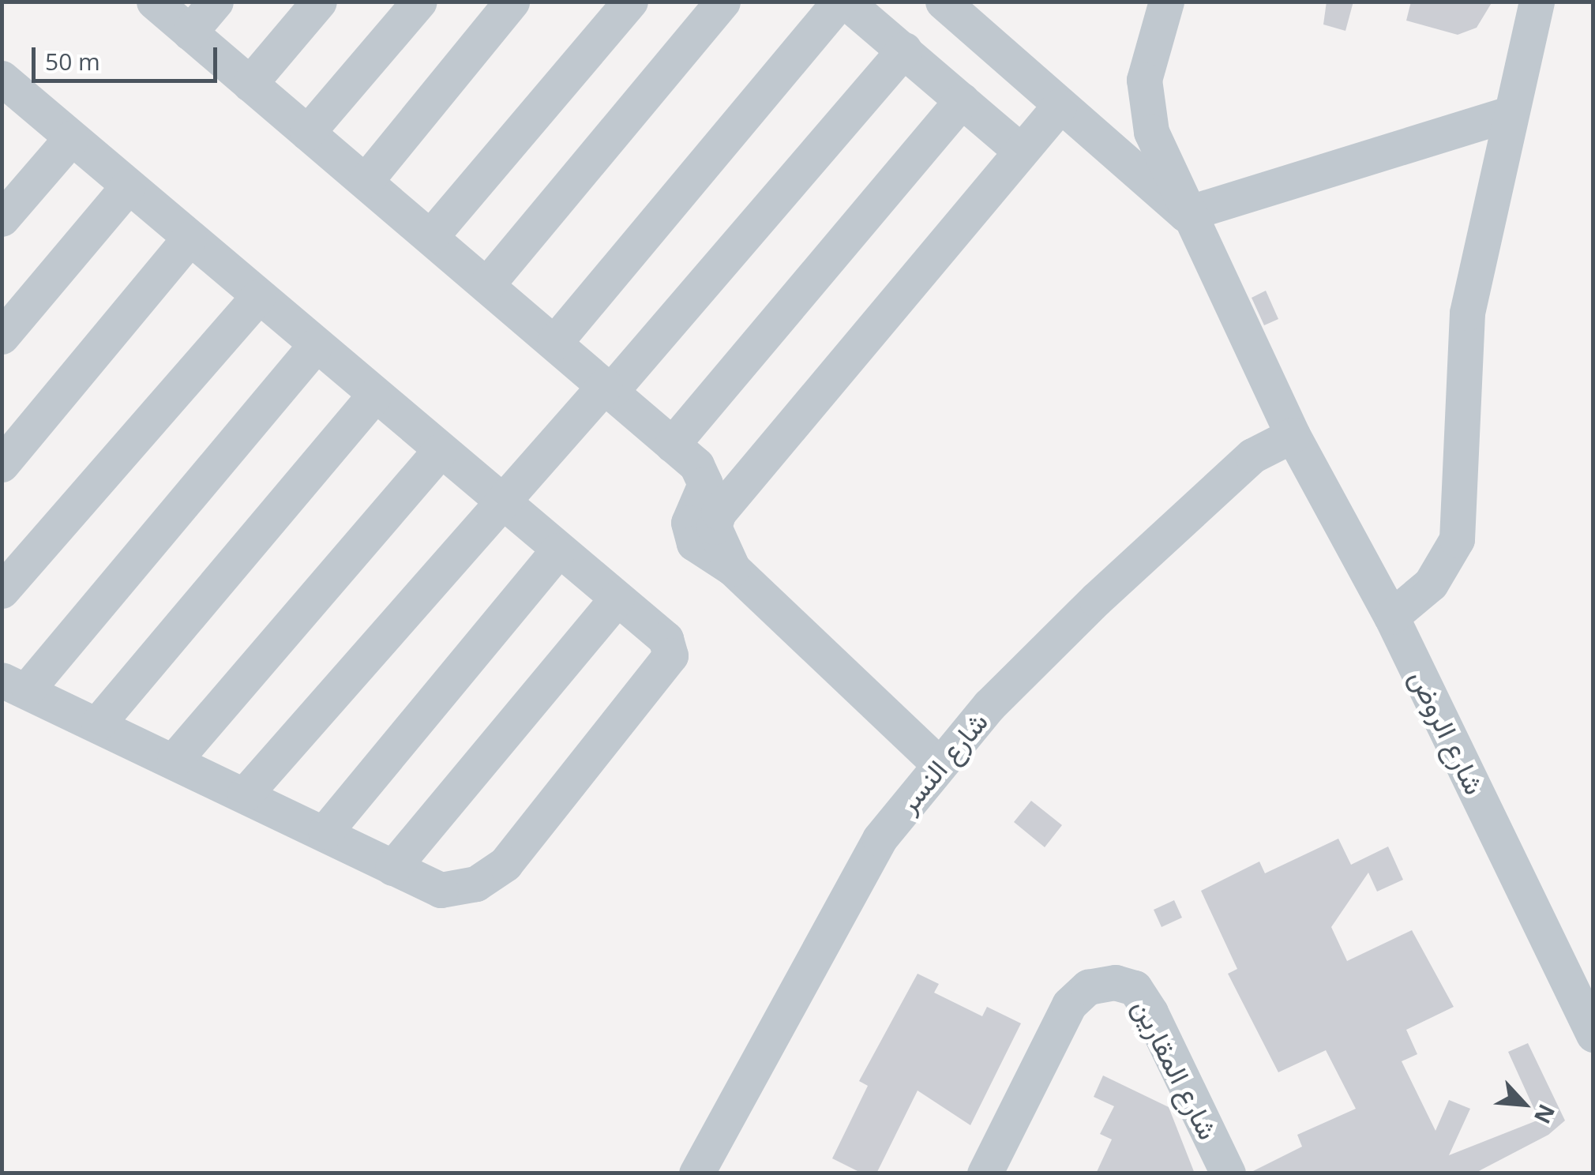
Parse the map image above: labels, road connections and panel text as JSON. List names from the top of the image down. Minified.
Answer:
{"streets":{"street":["شارع الروض","شارع النسر","شارع المقارين"]},"crossings":[["شارع الروض","شارع النسر"]],"scale_bar":"50 m","north":"bottom right"}
